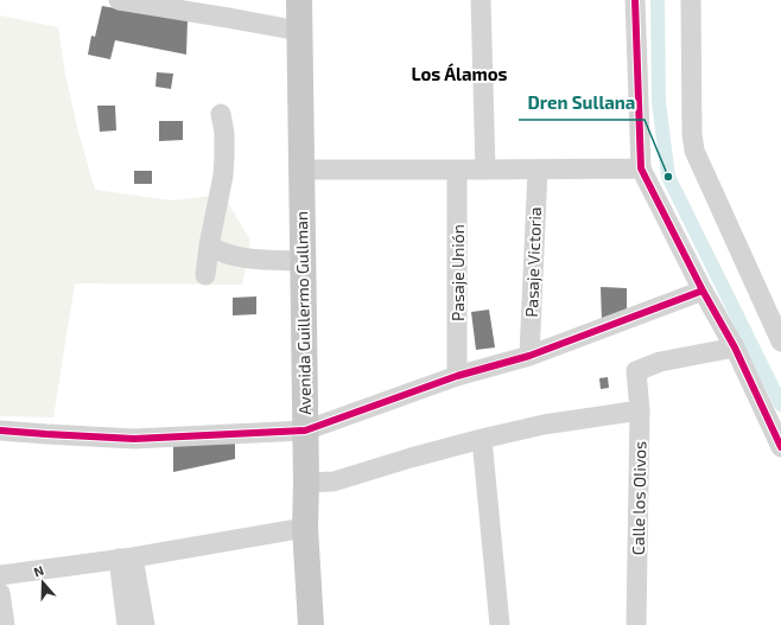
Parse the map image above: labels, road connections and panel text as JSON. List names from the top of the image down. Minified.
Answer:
{"streets":{"main road":["Avenida Guillermo Gullman"],"street":["Pasaje Victoria","Pasaje Unión","Calle los Olivos"]},"districts":["Los Álamos"],"places":["Dren Sullana"],"north":"top"}
